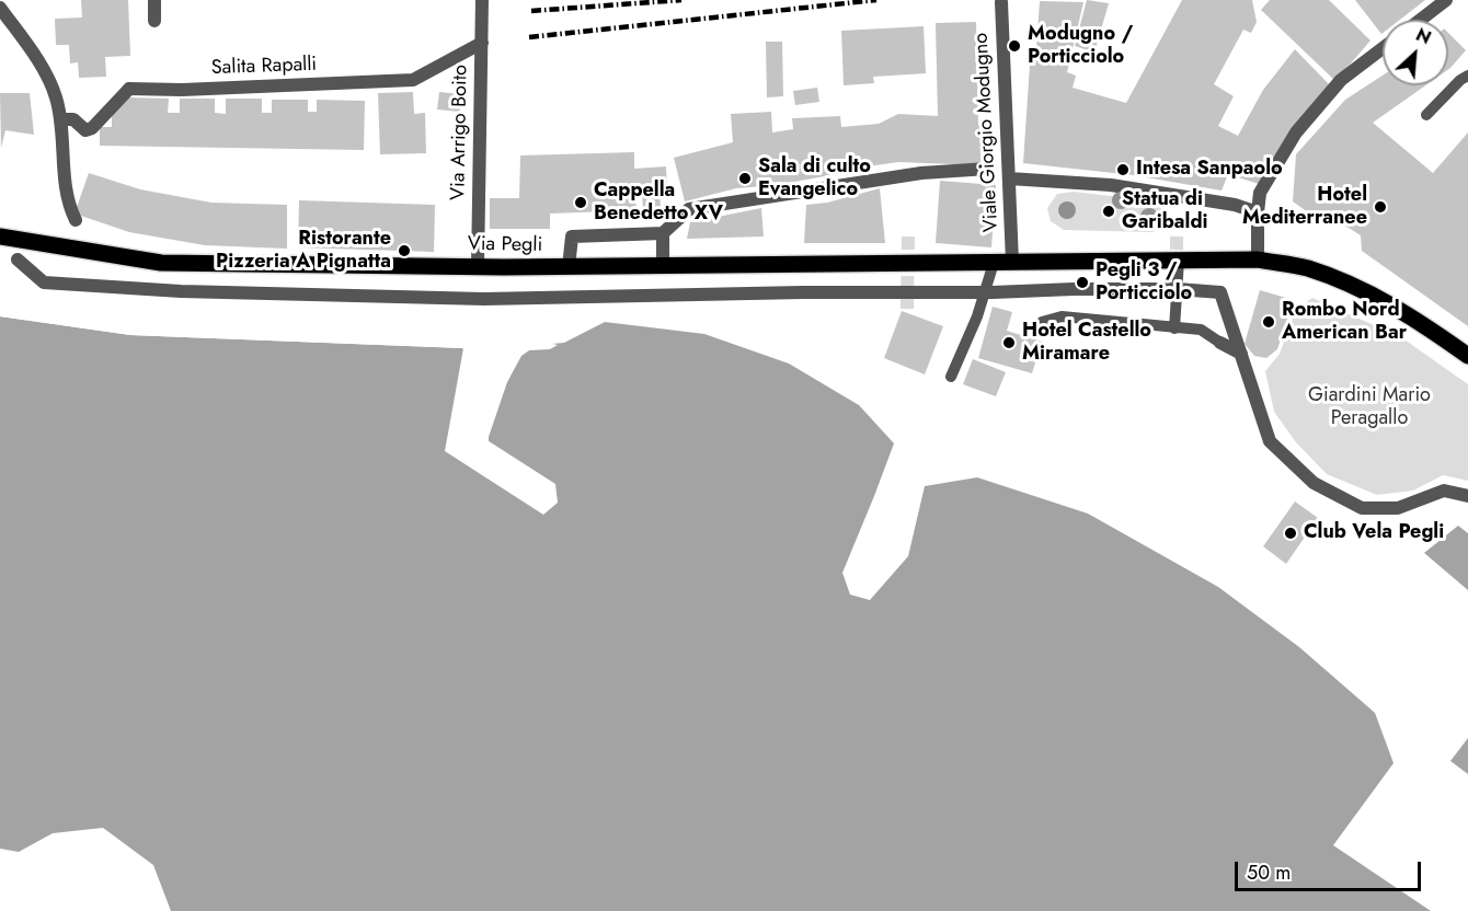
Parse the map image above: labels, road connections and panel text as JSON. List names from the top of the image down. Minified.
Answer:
{"streets":{"main road":["Via Pegli"],"street":["Salita Rapalli","Via Arrigo Boito","Viale Giorgio Modugno"]},"crossings":[["Salita Rapalli","Via Arrigo Boito"],["Via Arrigo Boito","Via Pegli"],["Viale Giorgio Modugno","Via Pegli"]],"parks":["Giardini Mario Peragallo"],"places":["Modugno / Porticciolo","Intesa Sanpaolo","Sala di culto Evangelico","Cappella Benedetto XV","Hotel Mediterranee","Statua di Garibaldi","Ristorante Pizzeria A Pignatta","Pegli 3 / Porticciolo","Rombo Nord American Bar","Hotel Castello Miramare","Club Vela Pegli"],"scale_bar":"50 m","north":"top right"}
